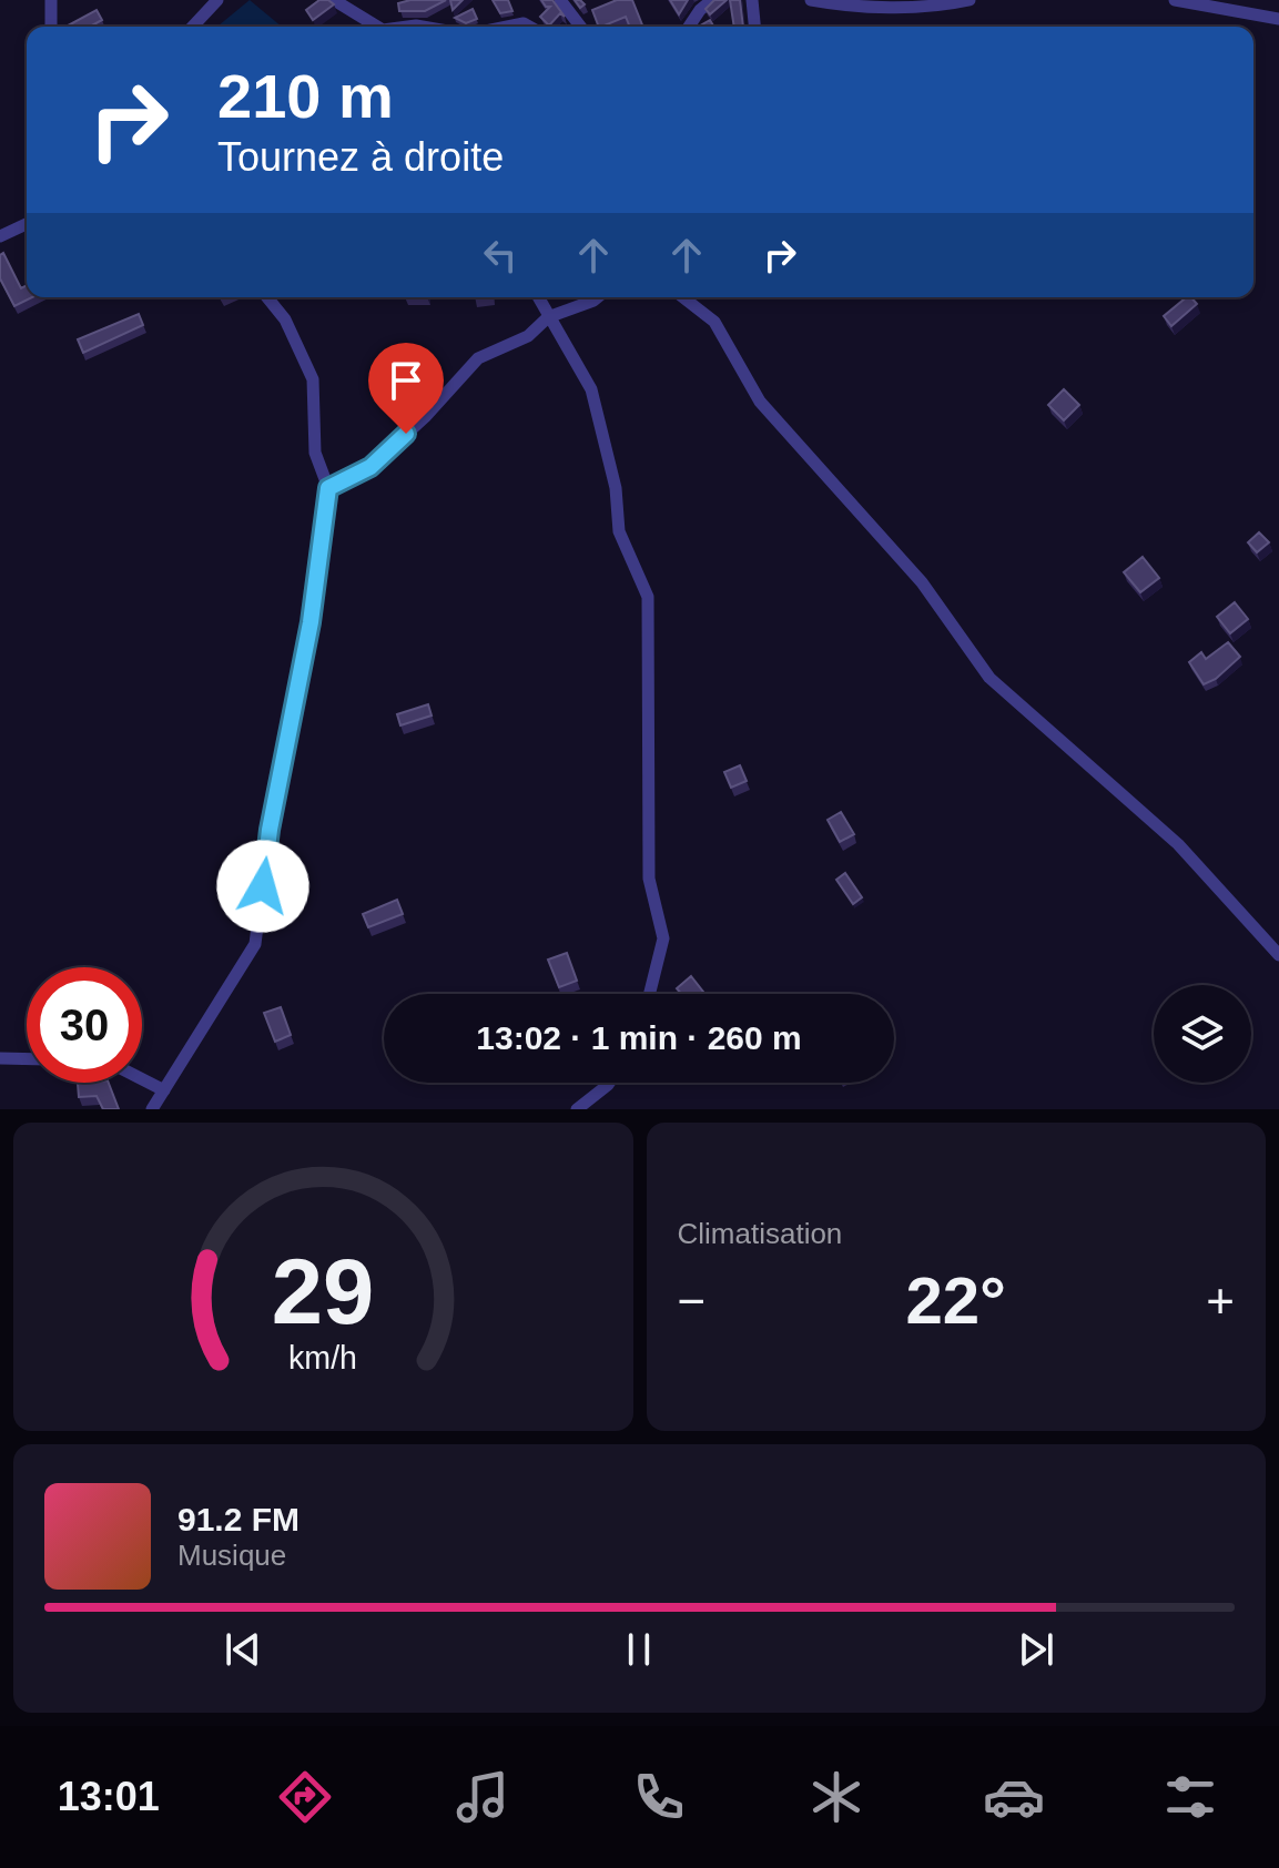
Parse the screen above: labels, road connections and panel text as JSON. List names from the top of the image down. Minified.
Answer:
{"page":{"turn":["210 m","Tournez à droite"],"limit":"30","trip":"13:02 · 1 min · 260 m","tile":"Climatisation","heat":["−","22°","+"],"song":["91.2 FM","Musique"],"tabs":"13:01","gauge":["29","km/h"]}}
